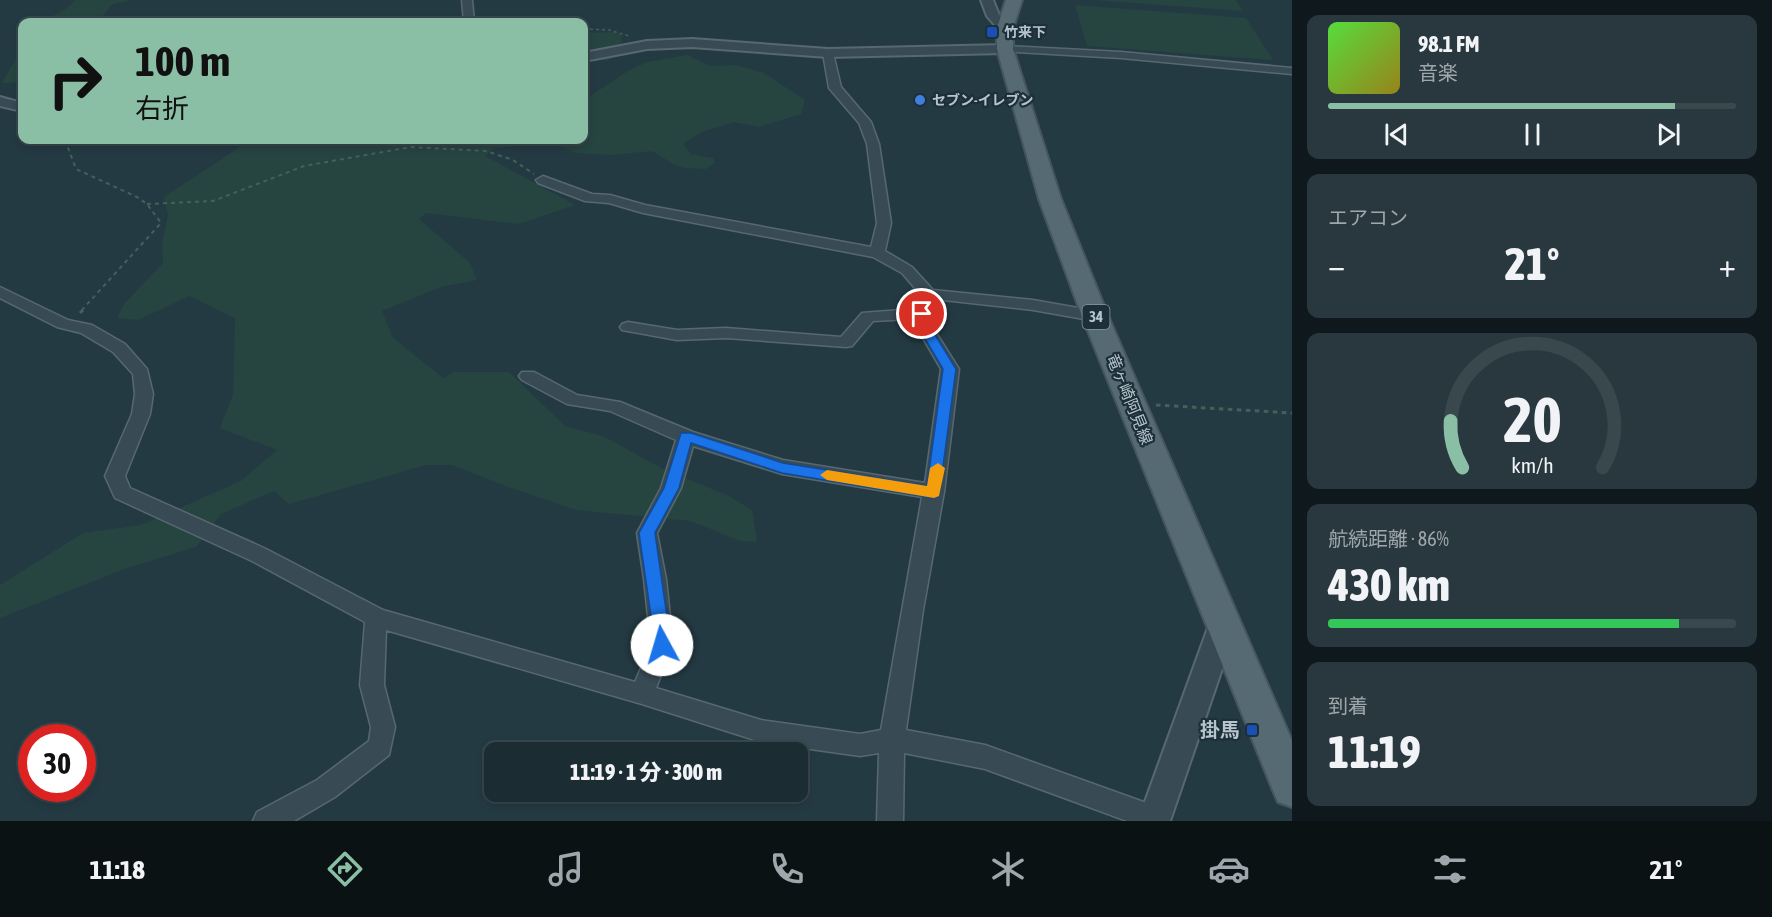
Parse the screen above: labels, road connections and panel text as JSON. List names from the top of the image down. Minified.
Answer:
{"streets":{"main road":["34","竜ヶ崎阿見線"]},"places":{"transit":["竹来下","掛馬"],"other":["セブン-イレブン"]},"page":{"turn":["100 m","右折"],"song":["98.1 FM","音楽"],"tile":["エアコン",["航続距離 · 86%","430 km"],["到着","11:19"]],"heat":["−","21°","+"],"limit":"30","trip":"11:19 · 1 分 · 300 m","tabs":["11:18","21°"],"gauge":["20","km/h"]}}
